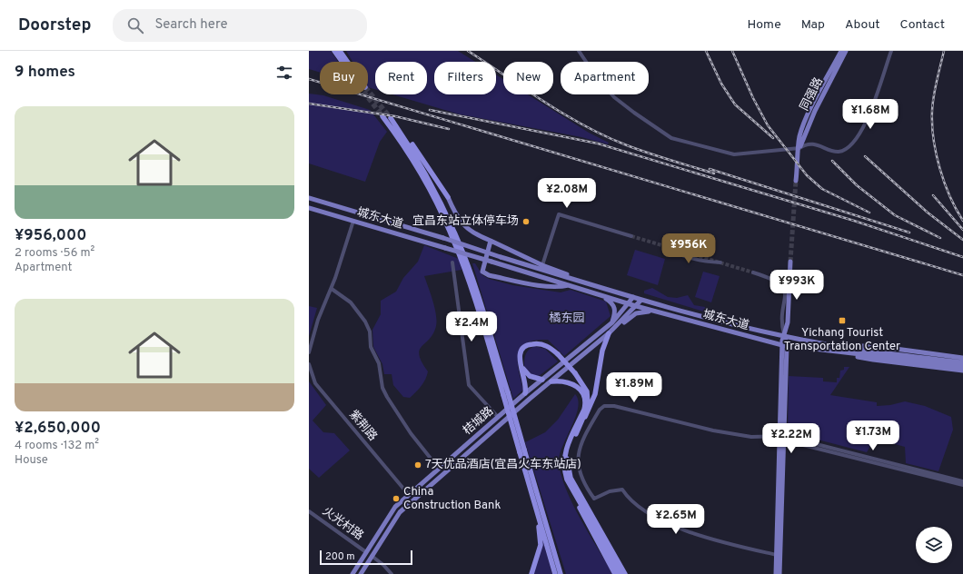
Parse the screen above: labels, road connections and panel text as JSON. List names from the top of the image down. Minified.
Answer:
{"streets":{"main road":["同强路","城东大道","桔城路"],"street":["紫荆路","火光村路"]},"crossings":[["城东大道","桔城路"],["桔城路","紫荆路"],["桔城路","火光村路"]],"parks":["橘东园"],"places":{"other":["宜昌东站立体停车场","7天优品酒店(宜昌火车东站店)","China Construction Bank"],"transit":["Yichang Tourist Transportation Center"]},"scale_bar":"200 m","page":{"header":"Doorstep","search":"Search here","nav":["Home","Map","About","Contact"],"heading":"9 homes","chip":["Buy","Rent","Filters","New","Apartment"],"list":[{"name":"¥956,000","note":"2 rooms · 56 m² · Apartment"},{"name":"¥2,650,000","note":"4 rooms · 132 m² · House"}],"price":["¥1.68M","¥2.08M","¥956K","¥993K","¥2.4M","¥1.89M","¥1.73M","¥2.22M","¥2.65M"],"scale":"200 m"}}
